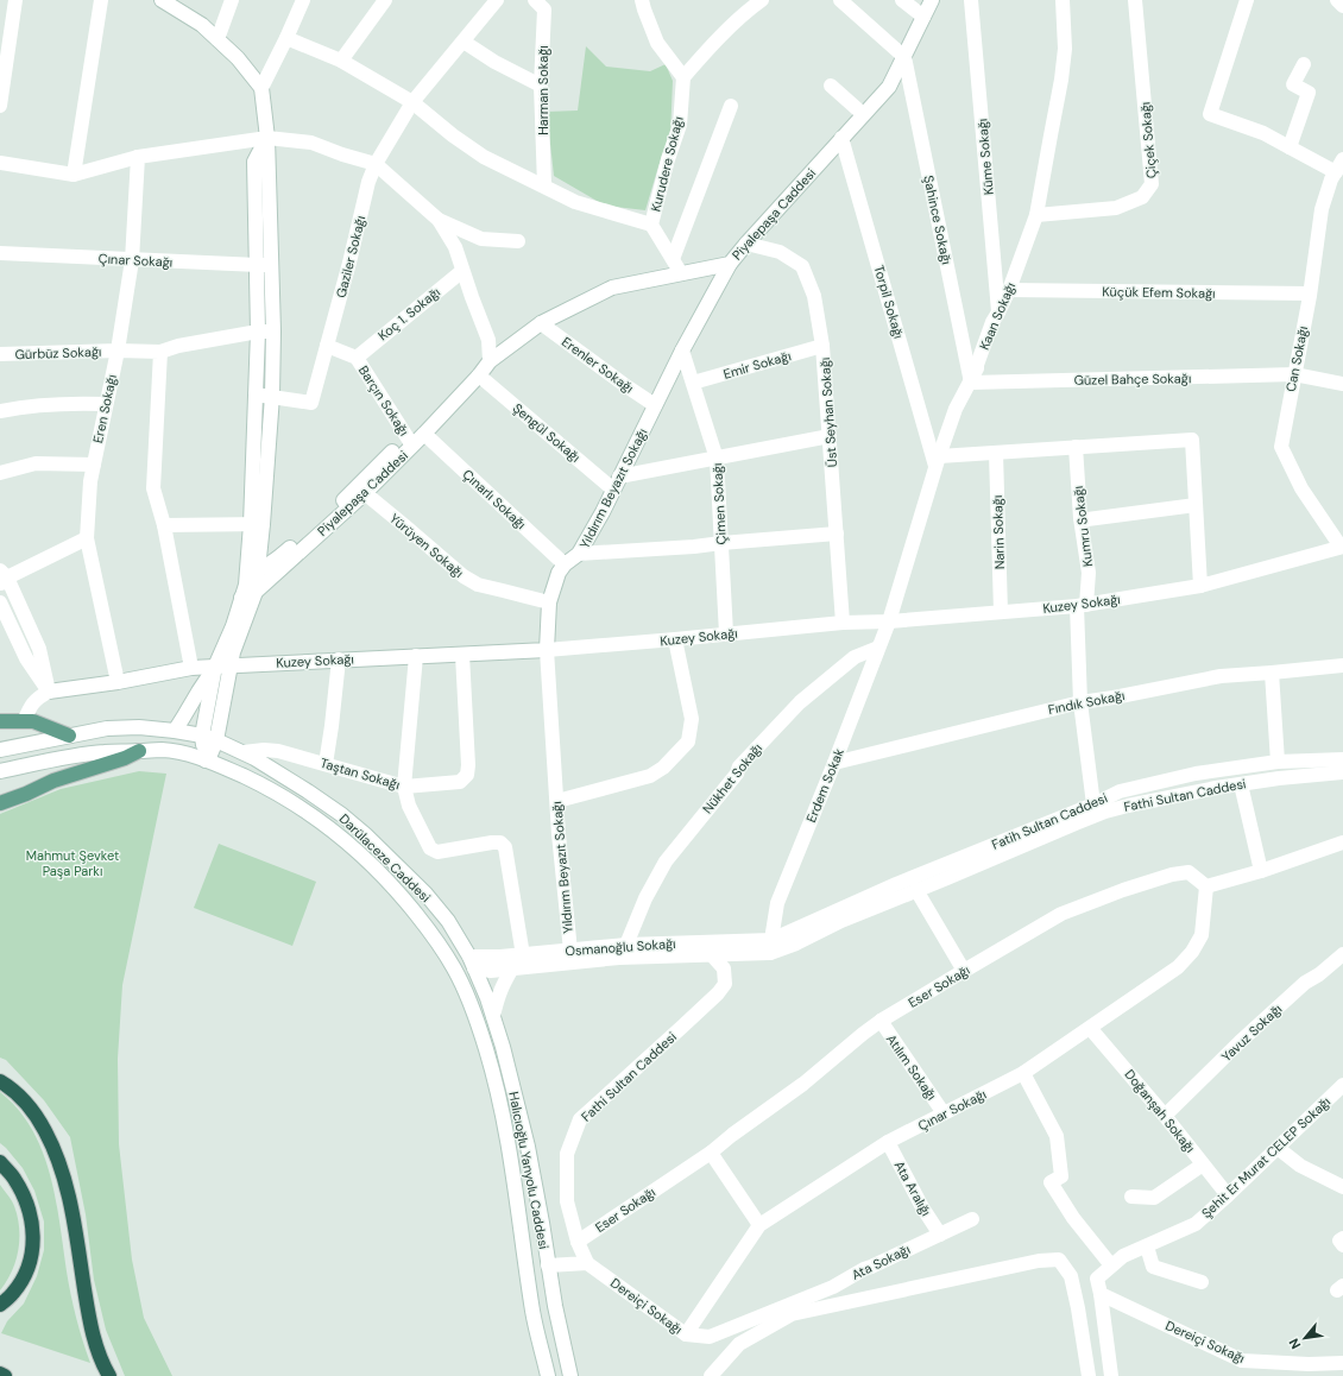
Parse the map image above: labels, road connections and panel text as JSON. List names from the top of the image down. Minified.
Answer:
{"streets":{"street":["Harman Sokağı","Çiçek Sokağı","Küme Sokağı","Kurudere Sokağı","Piyalepaşa Caddesi","Şahince Sokağı","Gaziler Sokağı","Çınar Sokağı","Küçük Efem Sokağı","Torpil Sokağı","Koç 1. Sokağı","Kaan Sokağı","Gürbüz Sokağı","Can Sokağı","Erenler Sokağı","Emir Sokağı","Güzel Bahçe Sokağı","Barçın Sokağı","Eren Sokağı","Üst Seyhan Sokağı","Şengül Sokağı","Yıldırım Beyazıt Sokağı","Çınarlı Sokağı","Çimen Sokağı","Kumru Sokağı","Narin Sokağı","Yürüyen Sokağı","Kuzey Sokağı","Fındık Sokağı","Taştan Sokağı","Nükhet Sokağı","Erdem Sokak","Fathi Sultan Caddesi","Fatih Sultan Caddesi","Darülaceze Caddesi","Osmanoğlu Sokağı","Eser Sokağı","Yavuz Sokağı","Atılım Sokağı","Doğanşah Sokağı","Şehit Er Murat CELEP Sokağı","Halıcıoğlu Yanyolu Caddesi","Ata Aralığı","Ata Sokağı","Dereiçi Sokağı"]},"crossings":[["Çiçek Sokağı","Kaan Sokağı"],["Küme Sokağı","Kaan Sokağı"],["Kurudere Sokağı","Piyalepaşa Caddesi"],["Piyalepaşa Caddesi","Şahince Sokağı"],["Piyalepaşa Caddesi","Torpil Sokağı"],["Piyalepaşa Caddesi","Erenler Sokağı"],["Piyalepaşa Caddesi","Barçın Sokağı"],["Piyalepaşa Caddesi","Üst Seyhan Sokağı"],["Piyalepaşa Caddesi","Şengül Sokağı"],["Piyalepaşa Caddesi","Yıldırım Beyazıt Sokağı"],["Piyalepaşa Caddesi","Çınarlı Sokağı"],["Piyalepaşa Caddesi","Yürüyen Sokağı"],["Şahince Sokağı","Kaan Sokağı"],["Şahince Sokağı","Güzel Bahçe Sokağı"],["Gaziler Sokağı","Barçın Sokağı"],["Çınar Sokağı","Eren Sokağı"],["Çınar Sokağı","Eser Sokağı"],["Çınar Sokağı","Atılım Sokağı"],["Çınar Sokağı","Doğanşah Sokağı"],["Çınar Sokağı","Ata Aralığı"],["Çınar Sokağı","Dereiçi Sokağı"],["Küçük Efem Sokağı","Kaan Sokağı"],["Küçük Efem Sokağı","Can Sokağı"],["Torpil Sokağı","Kaan Sokağı"],["Koç 1. Sokağı","Barçın Sokağı"],["Kaan Sokağı","Güzel Bahçe Sokağı"],["Kaan Sokağı","Kuzey Sokağı"],["Kaan Sokağı","Erdem Sokak"],["Gürbüz Sokağı","Eren Sokağı"],["Can Sokağı","Güzel Bahçe Sokağı"],["Can Sokağı","Kuzey Sokağı"],["Erenler Sokağı","Yıldırım Beyazıt Sokağı"],["Emir Sokağı","Üst Seyhan Sokağı"],["Emir Sokağı","Çimen Sokağı"],["Eren Sokağı","Kuzey Sokağı"],["Üst Seyhan Sokağı","Kuzey Sokağı"],["Şengül Sokağı","Yıldırım Beyazıt Sokağı"],["Yıldırım Beyazıt Sokağı","Çınarlı Sokağı"],["Yıldırım Beyazıt Sokağı","Çimen Sokağı"],["Yıldırım Beyazıt Sokağı","Yürüyen Sokağı"],["Yıldırım Beyazıt Sokağı","Kuzey Sokağı"],["Yıldırım Beyazıt Sokağı","Osmanoğlu Sokağı"],["Çimen Sokağı","Kuzey Sokağı"],["Kumru Sokağı","Kuzey Sokağı"],["Narin Sokağı","Kuzey Sokağı"],["Kuzey Sokağı","Taştan Sokağı"],["Kuzey Sokağı","Erdem Sokak"],["Fındık Sokağı","Erdem Sokak"],["Taştan Sokağı","Darülaceze Caddesi"],["Nükhet Sokağı","Erdem Sokak"],["Nükhet Sokağı","Osmanoğlu Sokağı"],["Erdem Sokak","Fathi Sultan Caddesi"],["Erdem Sokak","Fatih Sultan Caddesi"],["Erdem Sokak","Osmanoğlu Sokağı"],["Fathi Sultan Caddesi","Fatih Sultan Caddesi"],["Fathi Sultan Caddesi","Osmanoğlu Sokağı"],["Fathi Sultan Caddesi","Eser Sokağı"],["Fathi Sultan Caddesi","Dereiçi Sokağı"],["Fatih Sultan Caddesi","Osmanoğlu Sokağı"],["Darülaceze Caddesi","Osmanoğlu Sokağı"],["Darülaceze Caddesi","Halıcıoğlu Yanyolu Caddesi"],["Osmanoğlu Sokağı","Halıcıoğlu Yanyolu Caddesi"],["Eser Sokağı","Atılım Sokağı"],["Yavuz Sokağı","Doğanşah Sokağı"],["Doğanşah Sokağı","Şehit Er Murat CELEP Sokağı"],["Şehit Er Murat CELEP Sokağı","Dereiçi Sokağı"],["Ata Aralığı","Ata Sokağı"],["Ata Sokağı","Dereiçi Sokağı"]],"parks":["Mahmut Şevket Paşa Parkı"],"north":"bottom left"}
